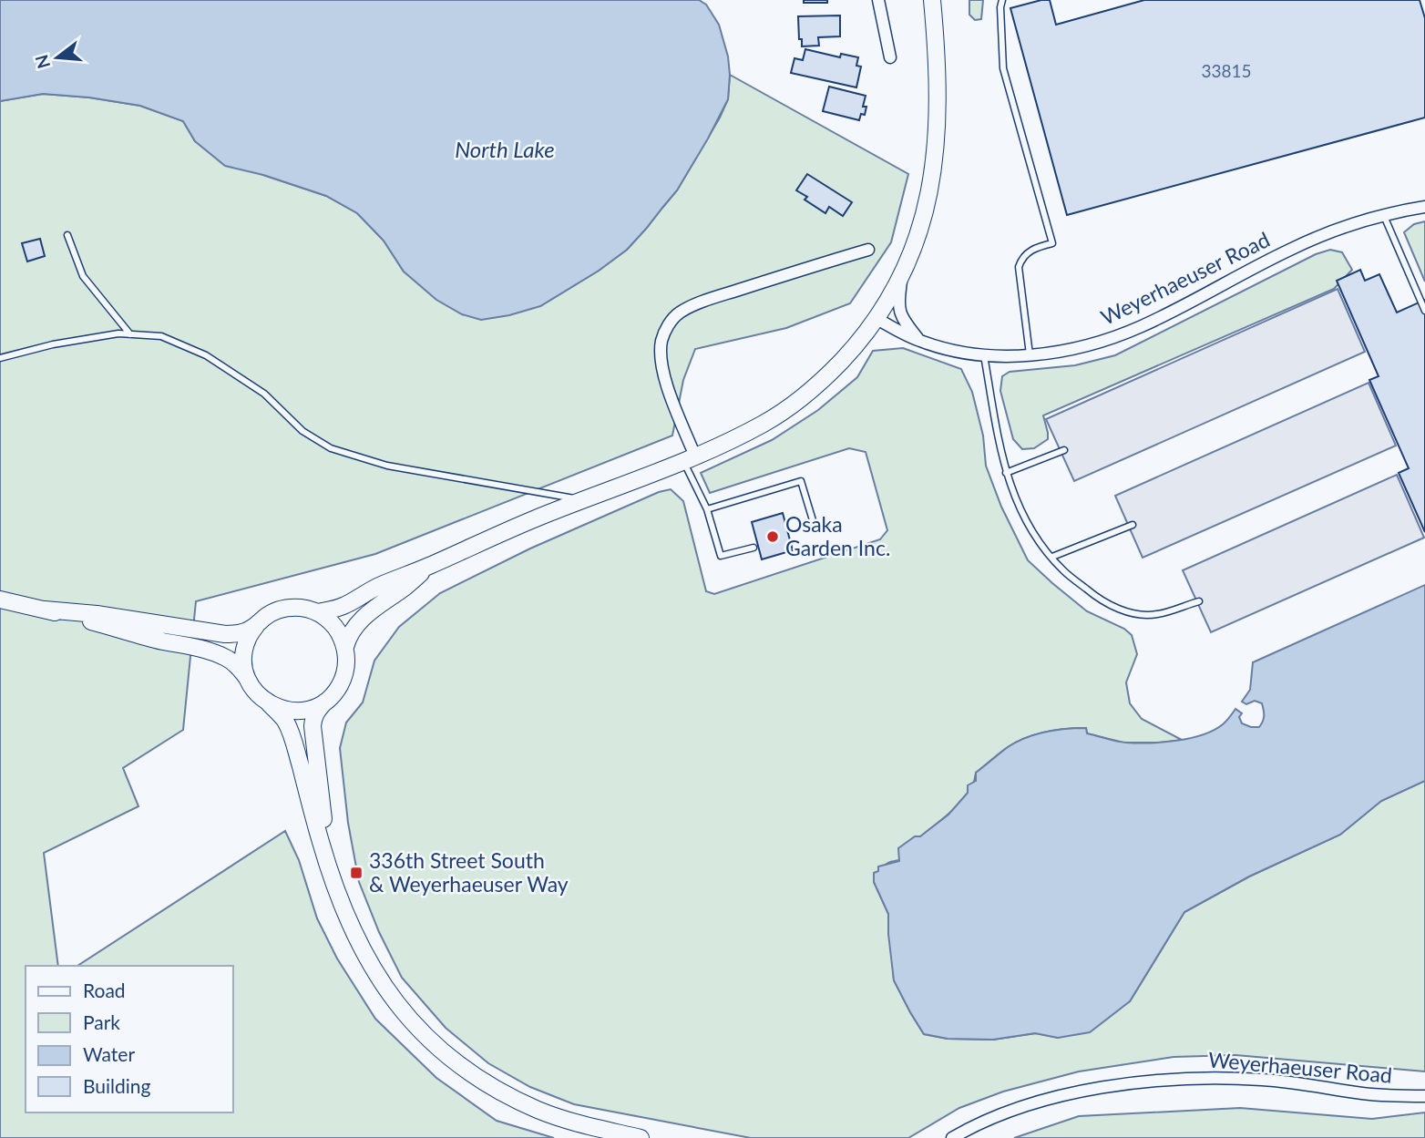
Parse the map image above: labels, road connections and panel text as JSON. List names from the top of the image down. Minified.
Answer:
{"streets":{"street":["Weyerhaeuser Road"]},"water":["North Lake"],"places":{"other":["Osaka Garden Inc."],"transit":["336th Street South & Weyerhaeuser Way"]},"house_numbers":["33815"],"legend":["Road","Park","Water","Building"],"north":"left"}
